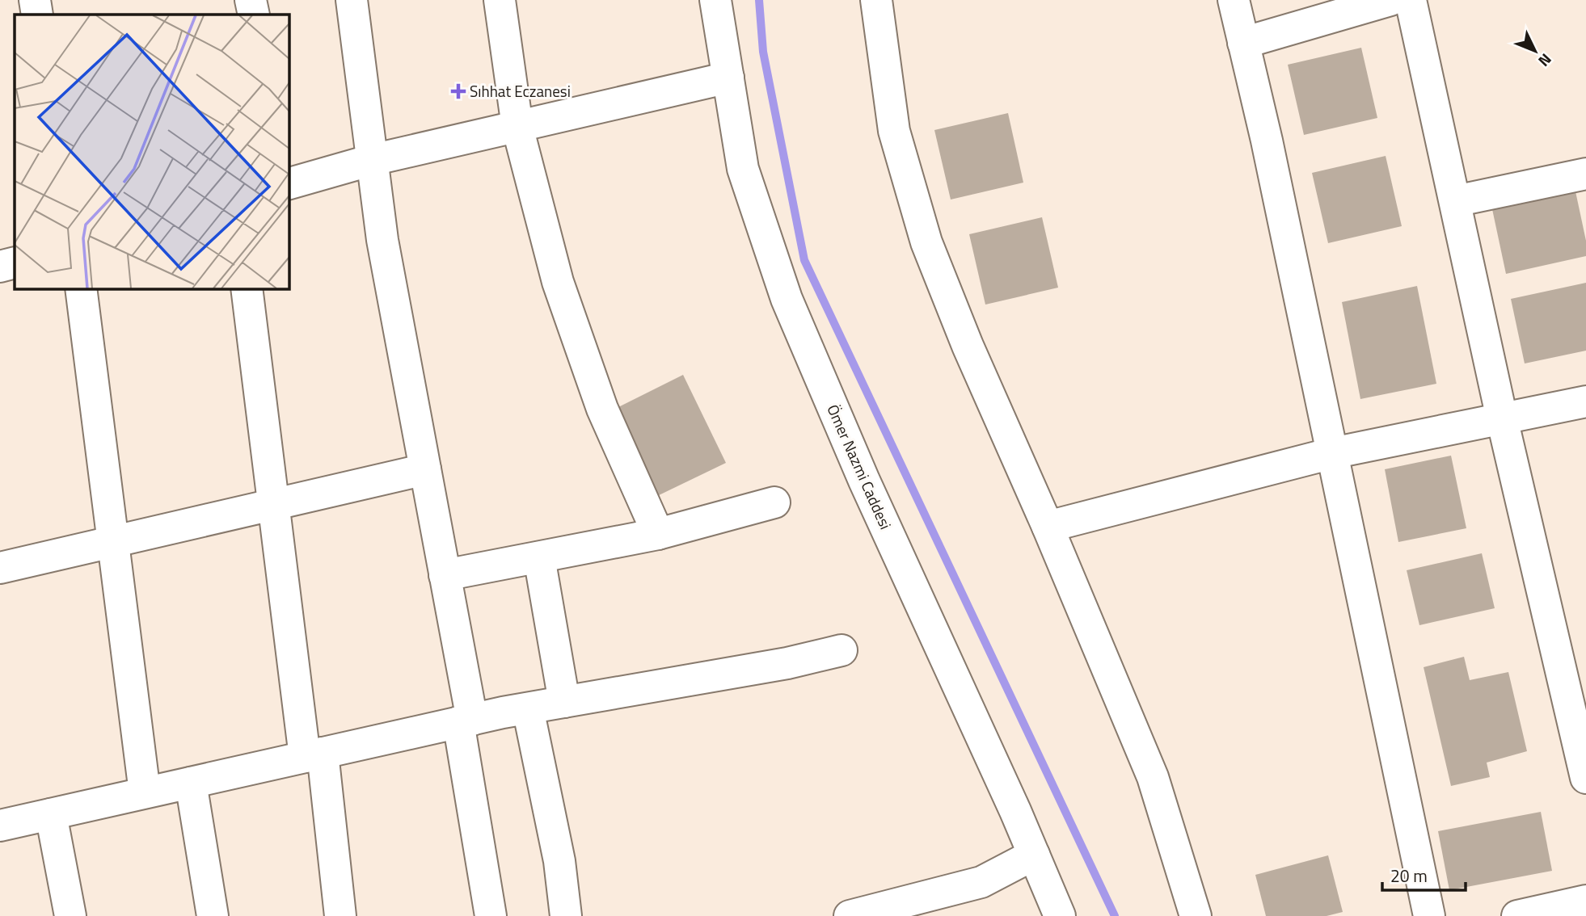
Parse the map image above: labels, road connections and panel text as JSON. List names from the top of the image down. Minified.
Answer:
{"streets":{"street":["Ömer Nazmi Caddesi"]},"places":{"health":["Sıhhat Eczanesi"]},"scale_bar":"20 m","north":"bottom right"}
